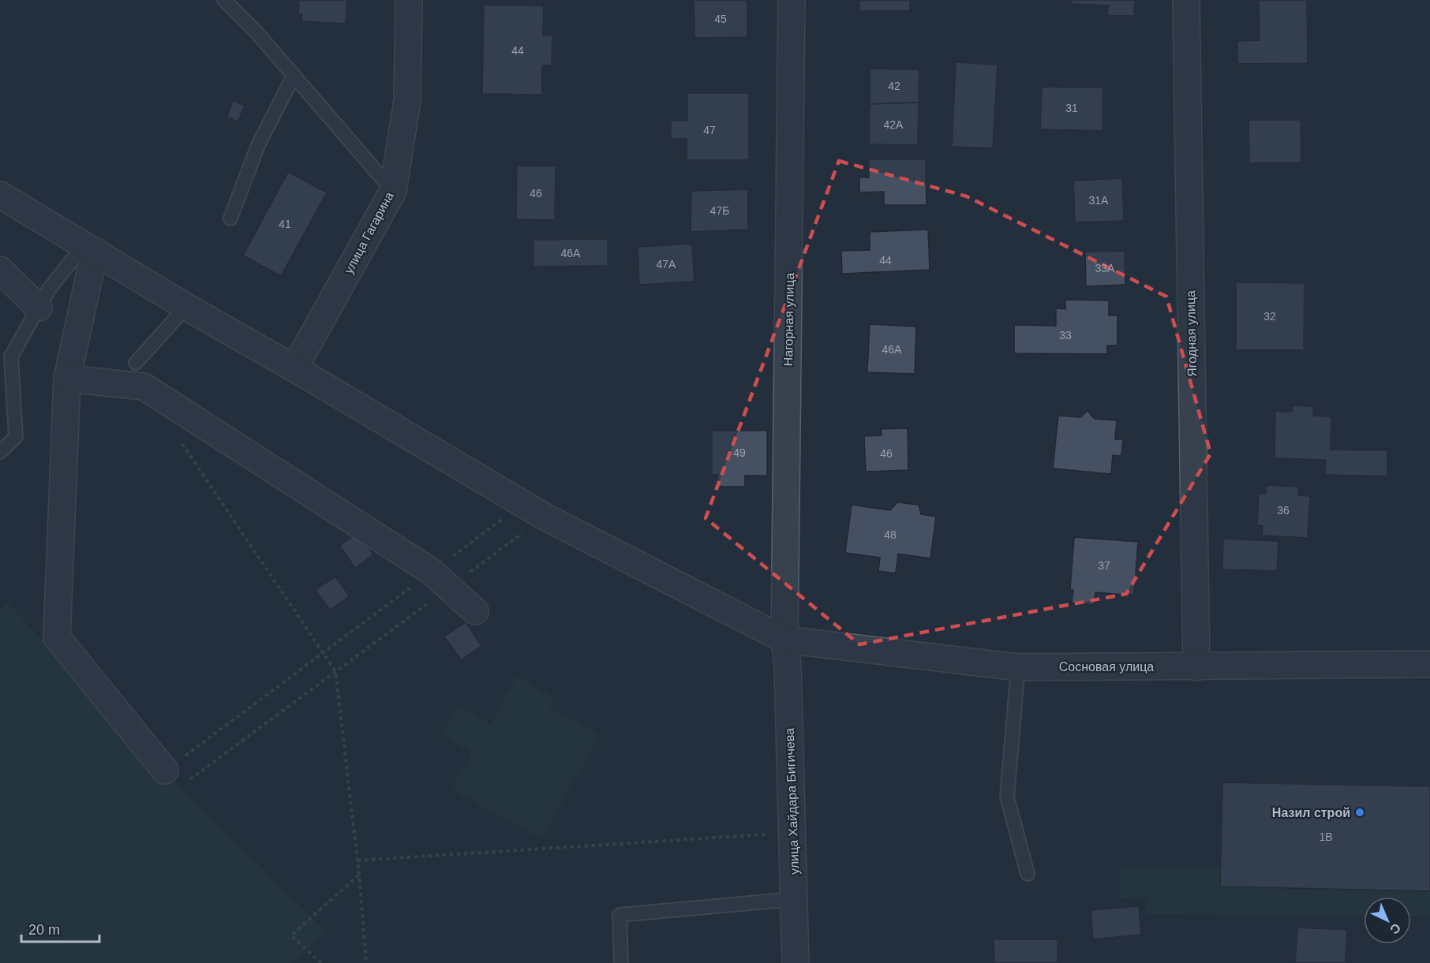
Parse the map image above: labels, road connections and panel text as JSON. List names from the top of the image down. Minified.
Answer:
{"streets":{"street":["улица Гагарина","Нагорная улица","Ягодная улица","Сосновая улица","улица Хайдара Бигичева"]},"crossings":[["Нагорная улица","Сосновая улица"],["Нагорная улица","улица Хайдара Бигичева"],["Ягодная улица","Сосновая улица"],["Сосновая улица","улица Хайдара Бигичева"]],"places":["Назил строй"],"house_numbers":["45","44","42","31","42А","47","46","31А","47Б","41","46А","44","47А","33А","32","33","46А","49","46","36","48","37","1В"],"scale_bar":"20 m","north":"bottom right"}
